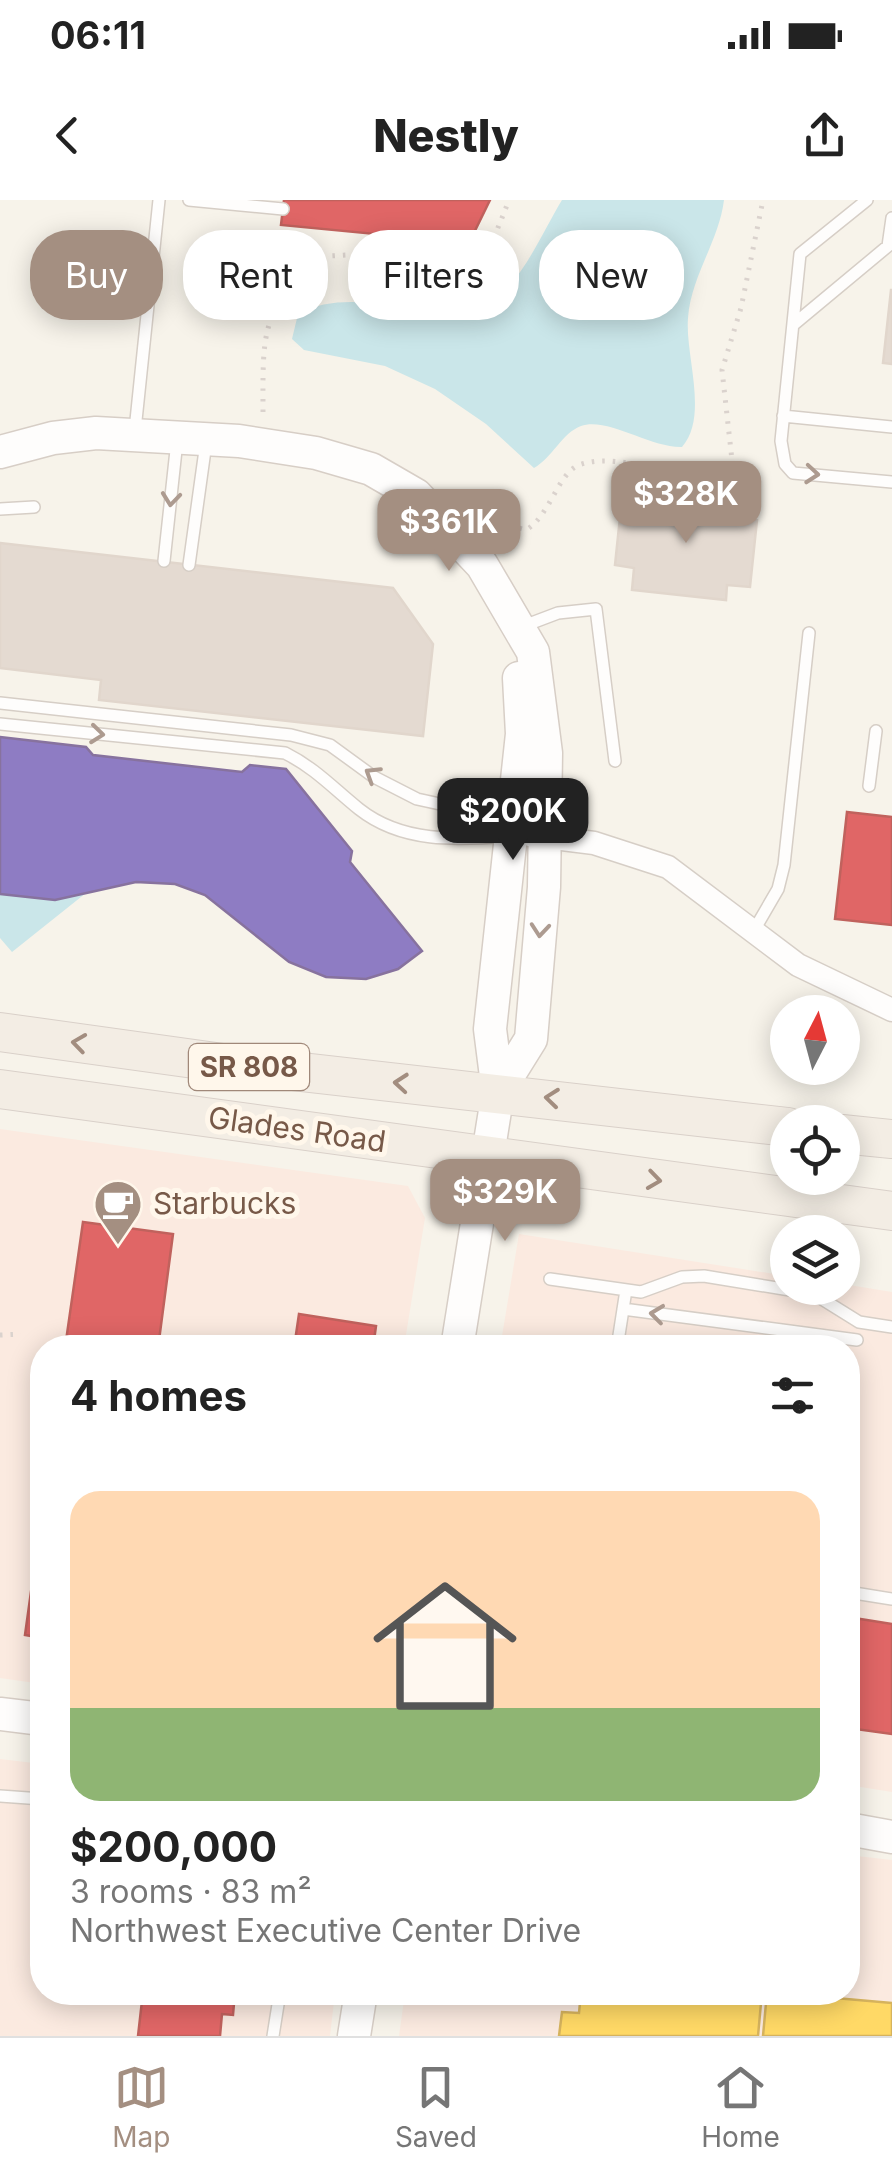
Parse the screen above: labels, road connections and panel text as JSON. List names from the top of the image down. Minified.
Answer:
{"streets":{"main road":["SR 808","Glades Road"]},"places":{"cafe":["Starbucks"]},"north":"top","page":{"status":"06:11","header":"Nestly","chip":["Buy","Rent","Filters","New"],"price":["$328K","$361K","$200K","$329K"],"heading":"4 homes","list":[{"name":"$200,000","note":"3 rooms · 83 m² · Northwest Executive Center Drive"}],"tabs":["Map","Saved","Home"]}}
